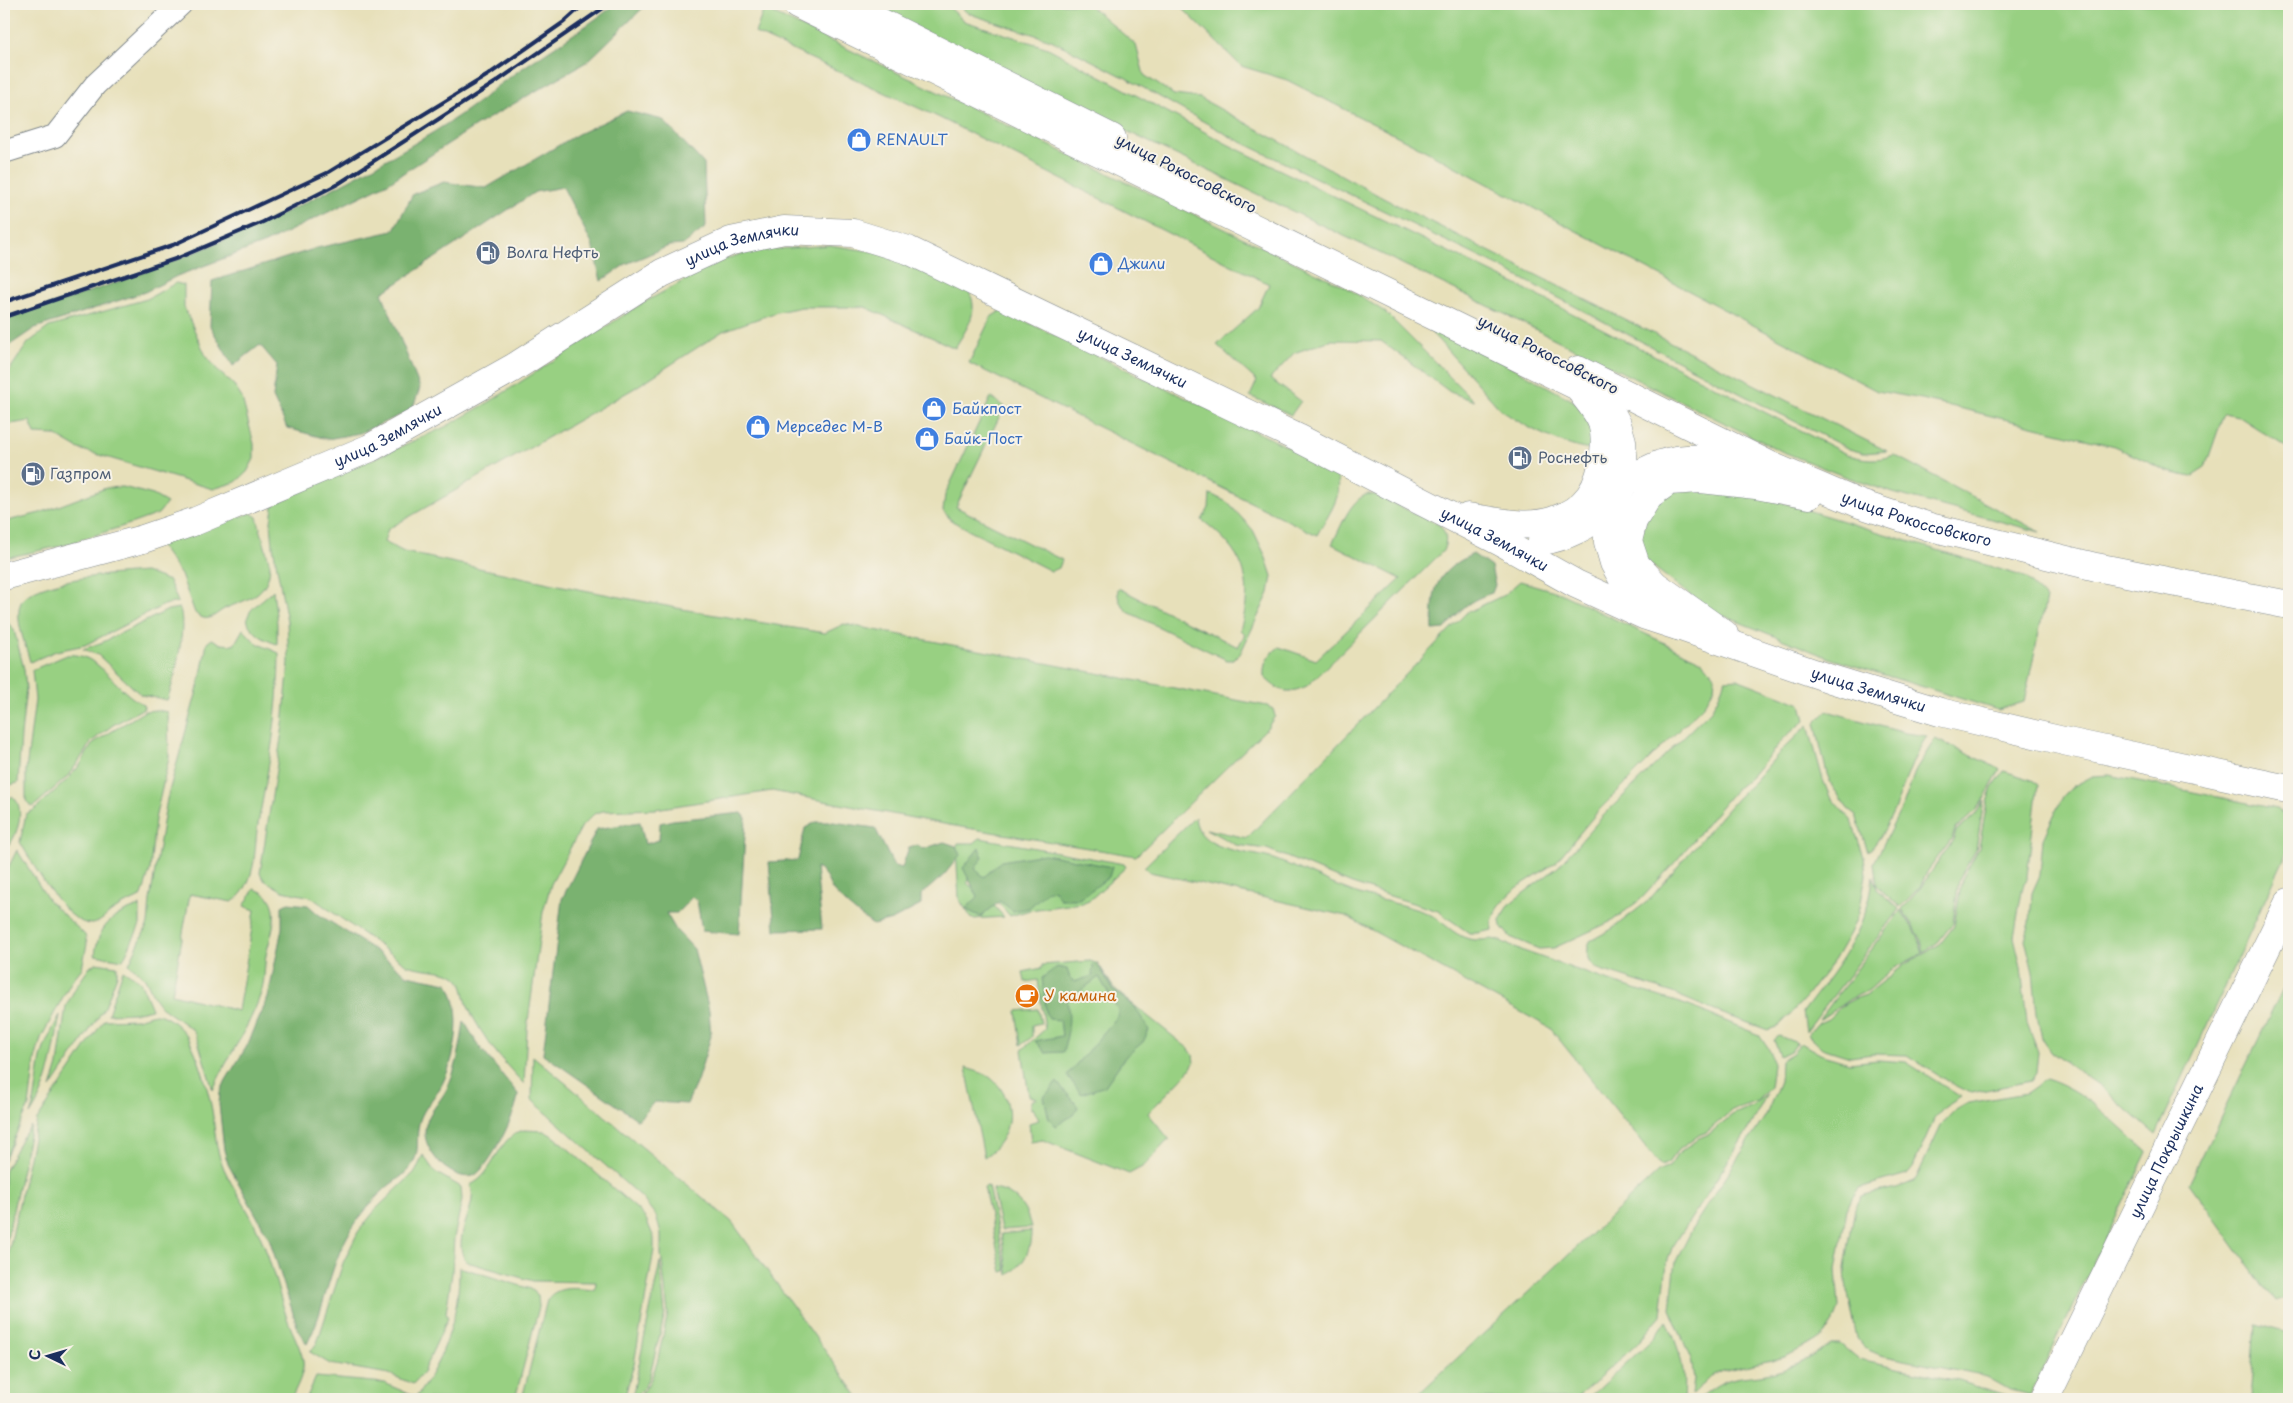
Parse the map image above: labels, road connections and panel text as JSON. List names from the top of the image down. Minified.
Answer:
{"streets":{"main road":["улица Рокоссовского","улица Землячки","улица Покрышкина"]},"places":{"shop":["RENAULT","Джили","Байкпост","Мерседес M-B","Байк-Пост"],"fuel station":["Волга Нефть","Роснефть","Газпром"],"cafe":["У камина"]},"north":"left"}
